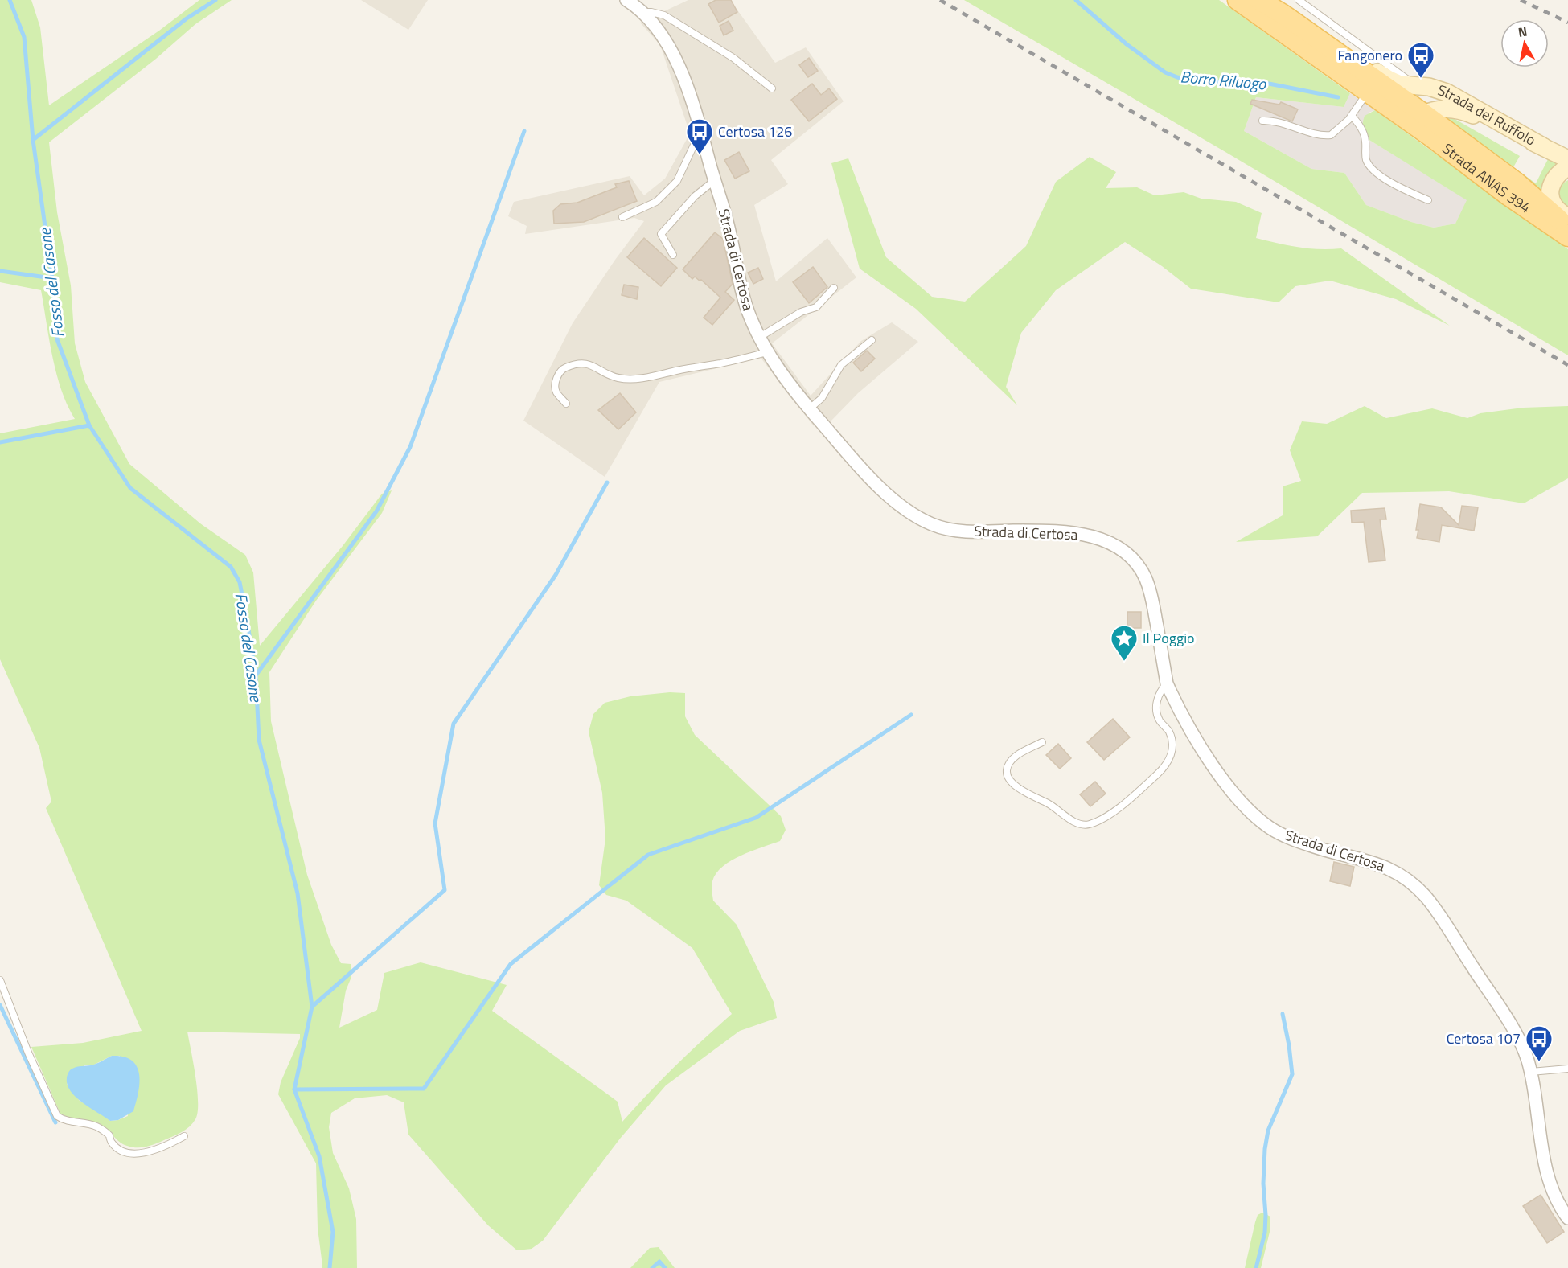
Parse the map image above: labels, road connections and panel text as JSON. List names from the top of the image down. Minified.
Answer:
{"streets":{"main road":["Strada ANAS 394"],"street":["Strada del Ruffolo","Strada di Certosa"]},"crossings":[["Strada del Ruffolo","Strada ANAS 394"]],"water":["Borro Riluogo","Fosso del Casone"],"places":{"bus stop":["Fangonero","Certosa 126","Certosa 107"],"place":["Il Poggio"]},"north":"top"}
